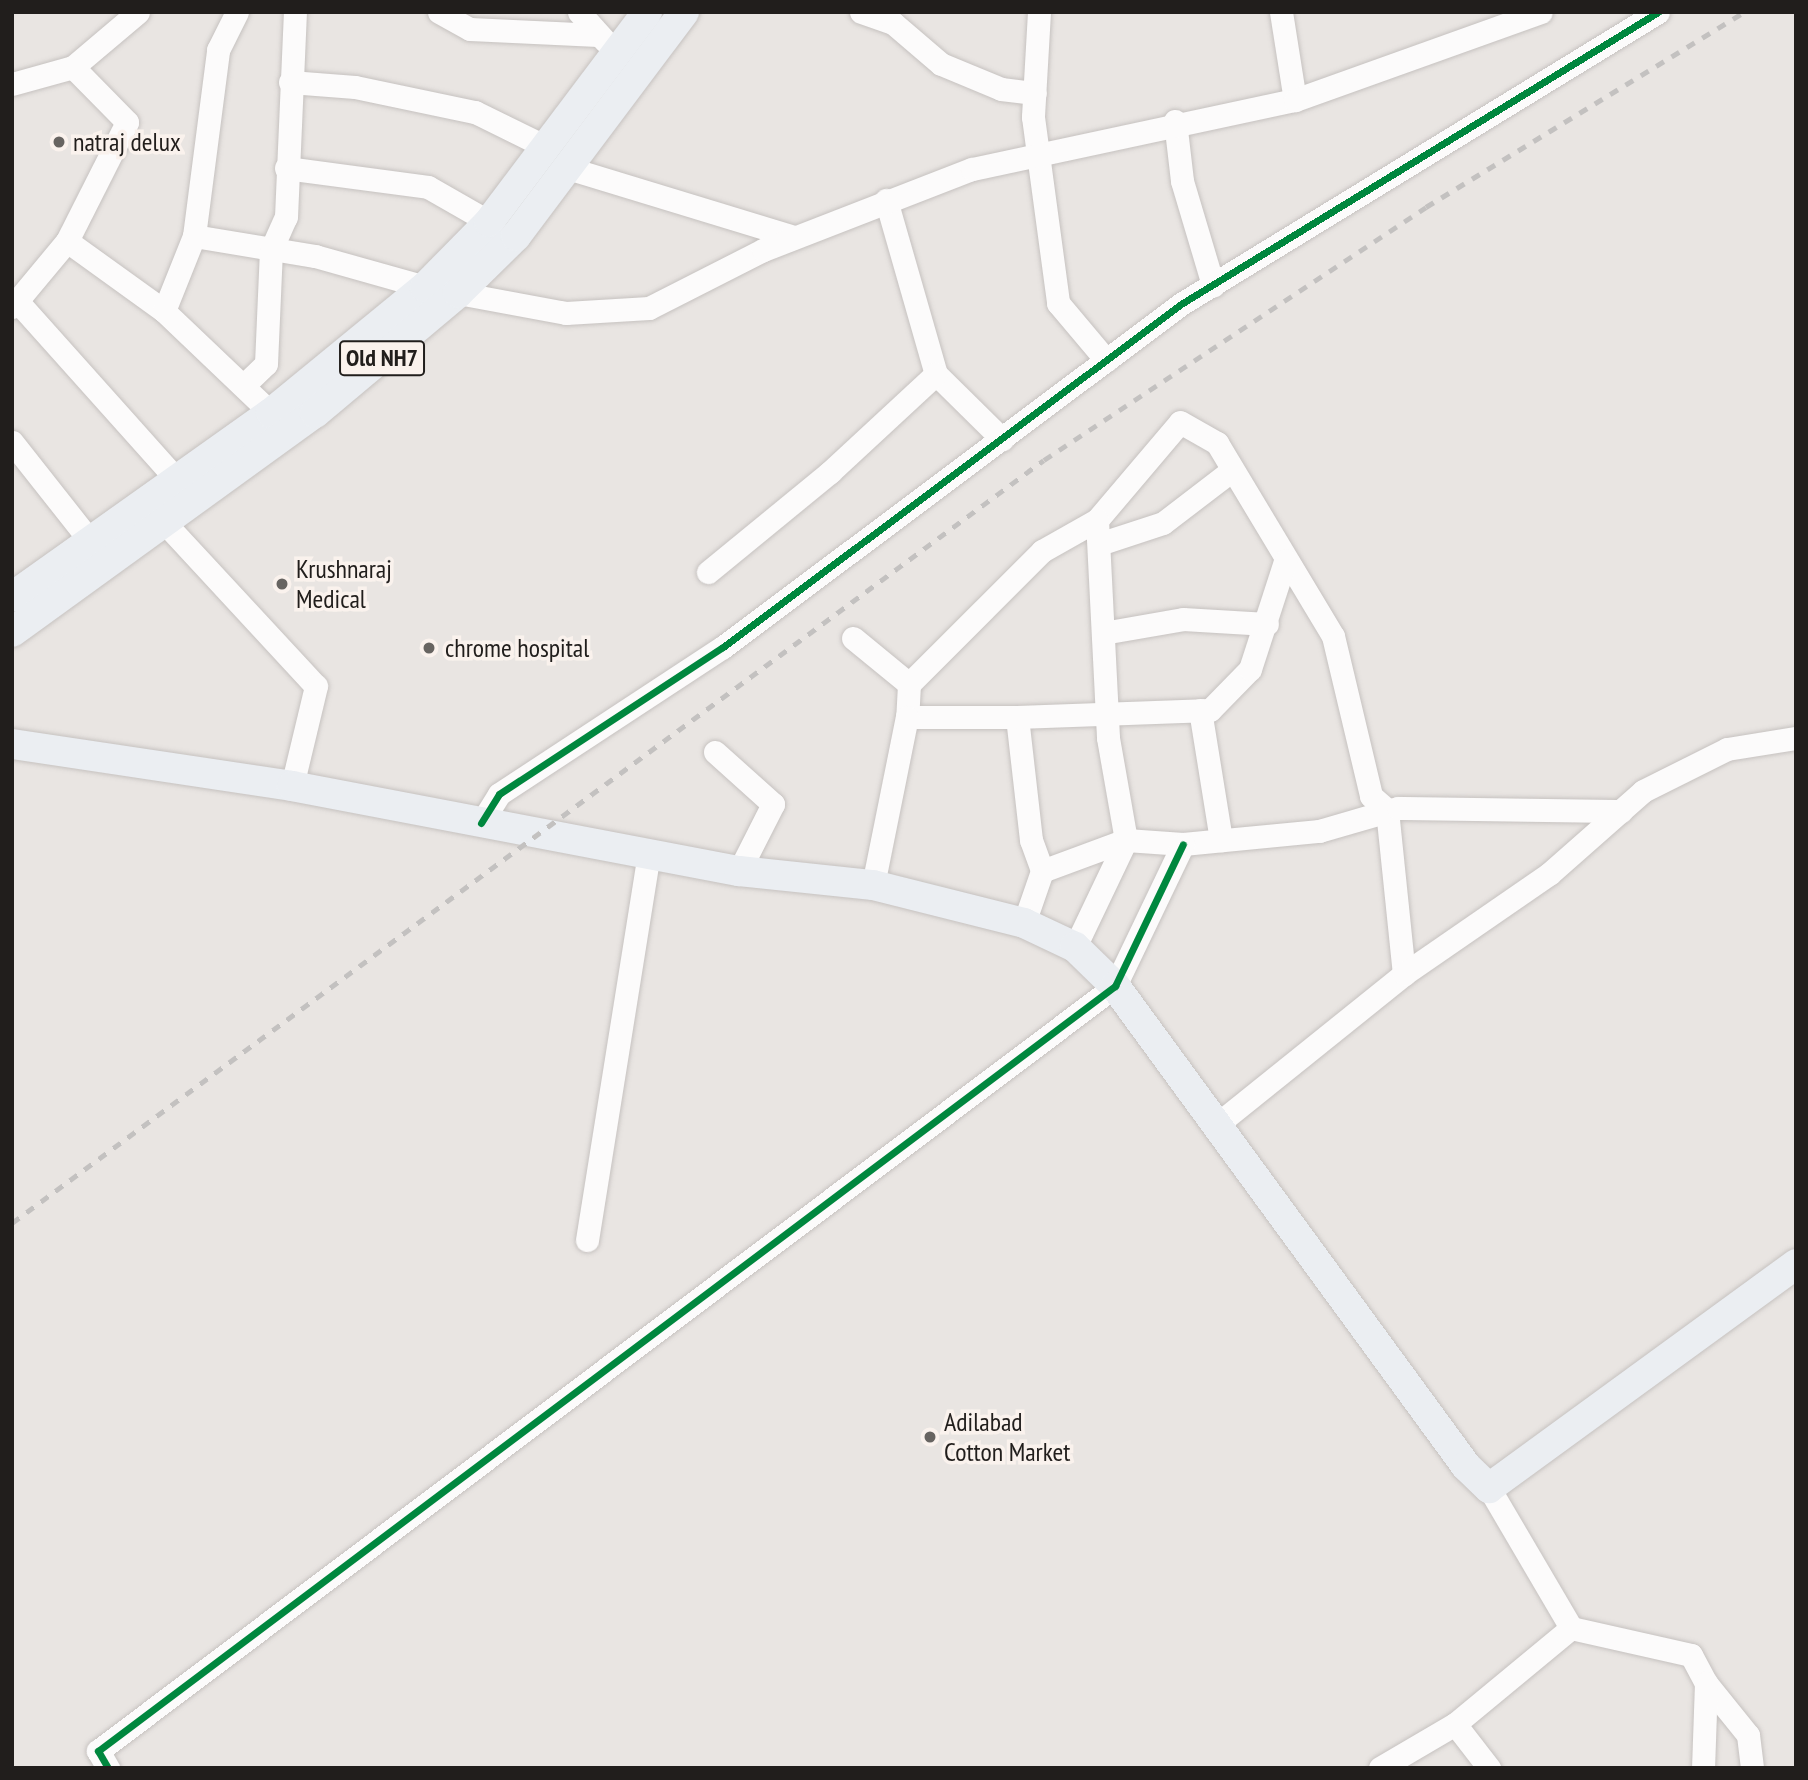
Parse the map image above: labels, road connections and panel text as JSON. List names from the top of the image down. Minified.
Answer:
{"streets":{"main road":["Old NH7"]},"places":["natraj delux","Krushnaraj Medical","chrome hospital","Adilabad Cotton Market"]}
